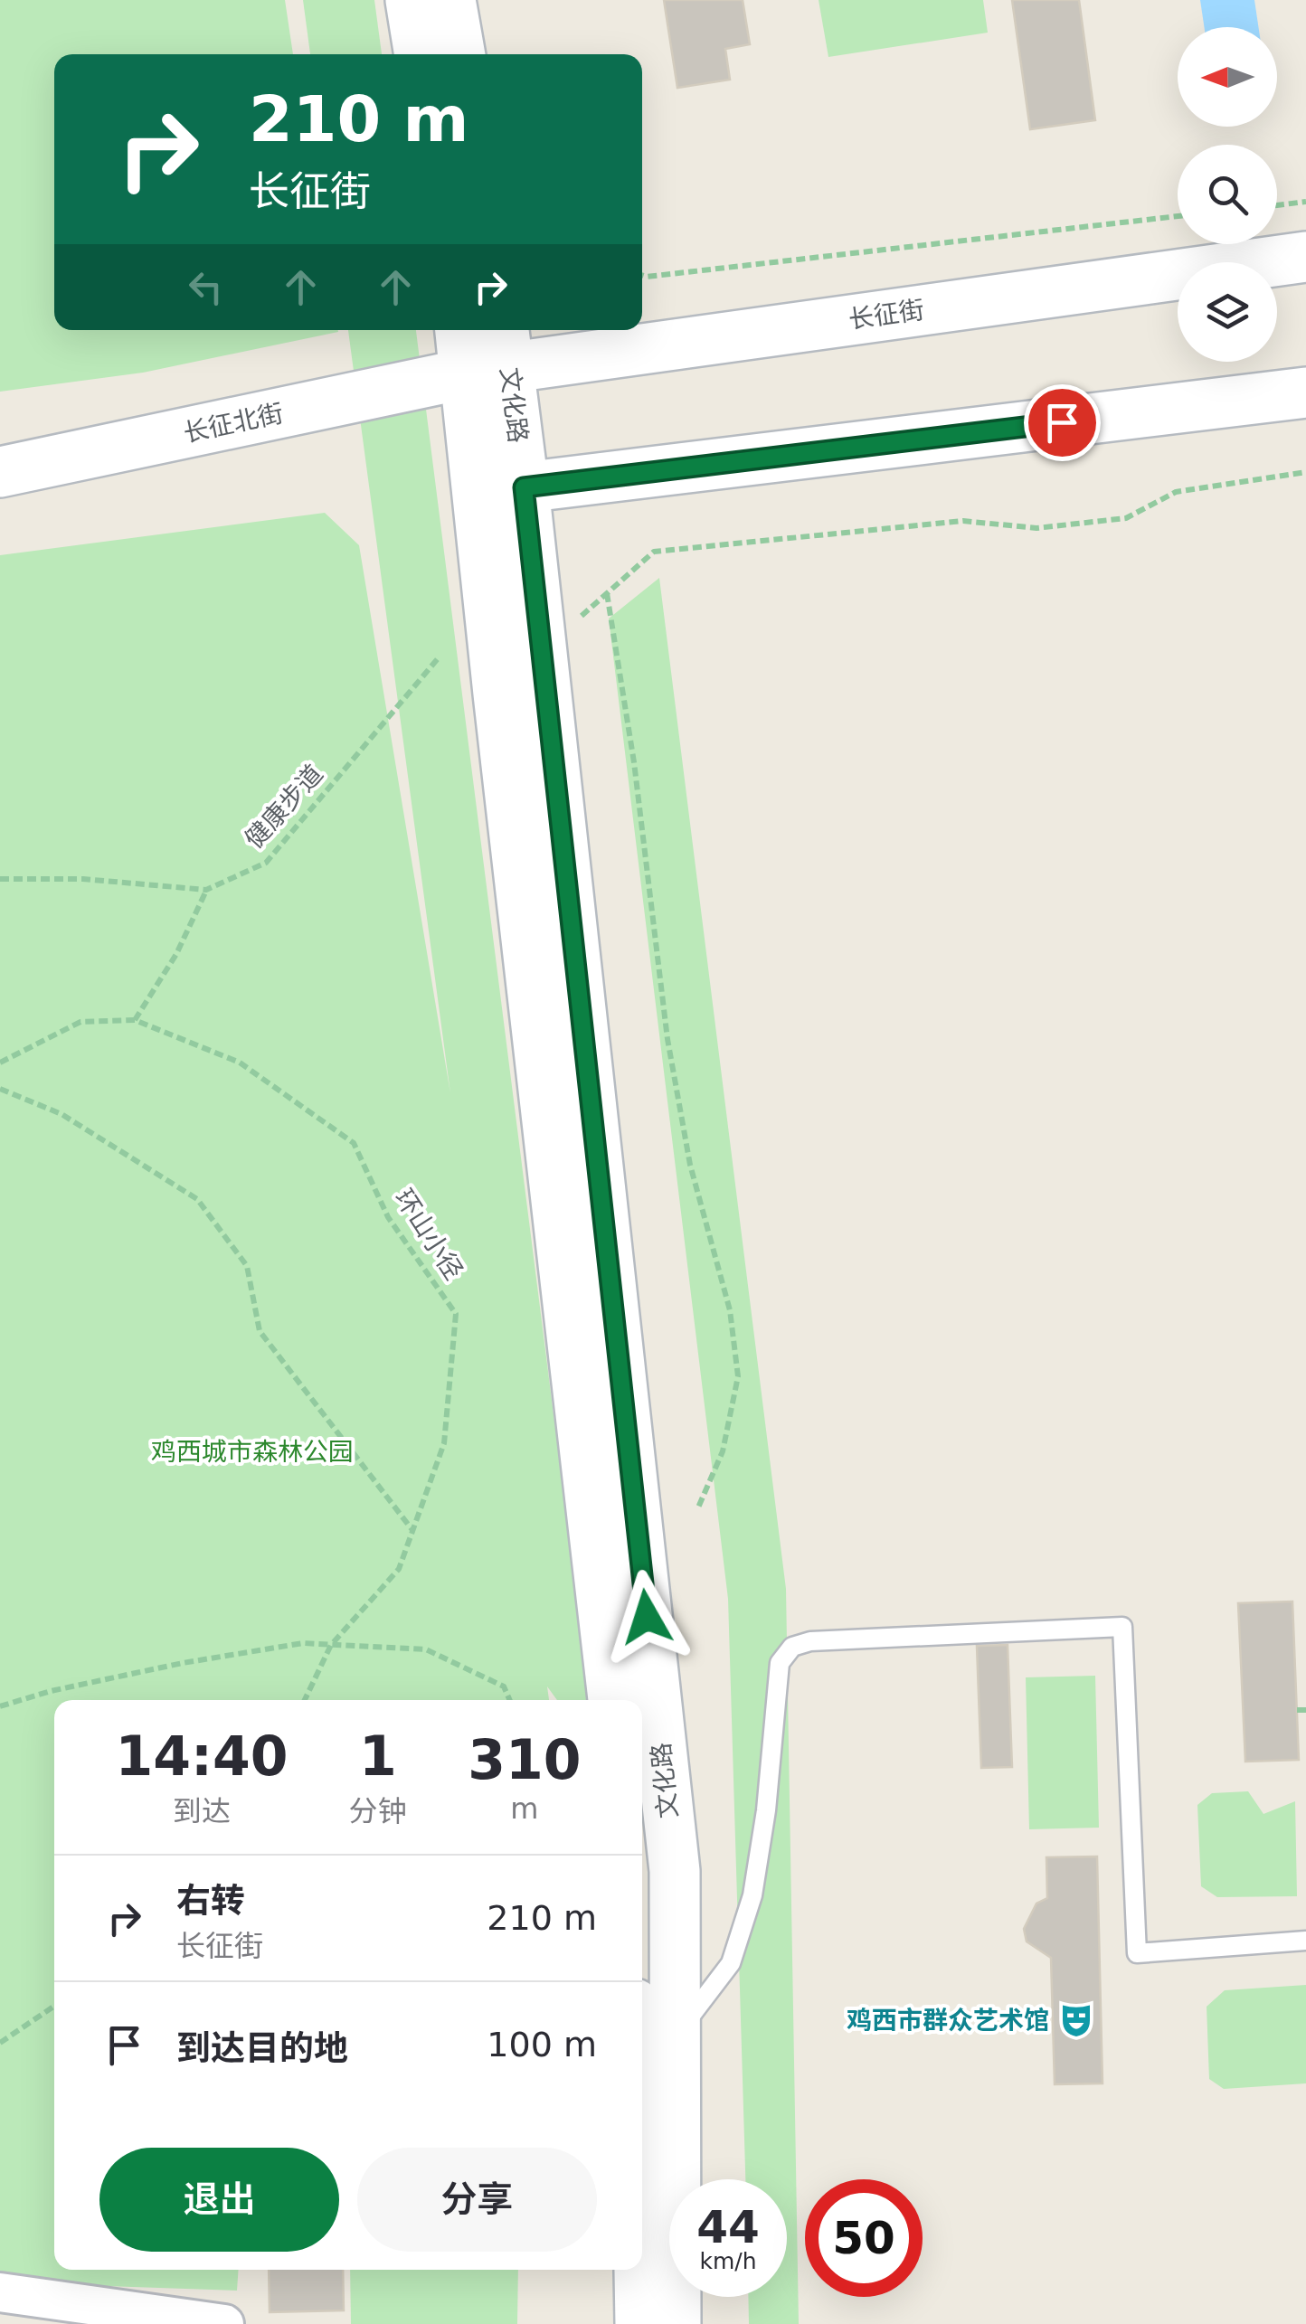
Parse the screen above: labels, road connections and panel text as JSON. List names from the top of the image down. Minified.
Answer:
{"streets":{"main road":["长征街","文化路","长征北街"],"path":["健康步道","环山小径"]},"crossings":[["长征街","文化路"],["长征街","长征北街"],["文化路","长征北街"]],"parks":["鸡西城市森林公园"],"places":{"theatre":["鸡西市群众艺术馆"]},"north":"left","page":{"turn":["210 m","长征街"],"eta":["14:40","到达","1","分钟","310","m"],"list":[{"name":"右转","note":"长征街","value":"210 m"},{"name":"到达目的地","value":"100 m"}],"buttons":["退出","分享"],"speed":"44 km/h","limit":"50"}}
